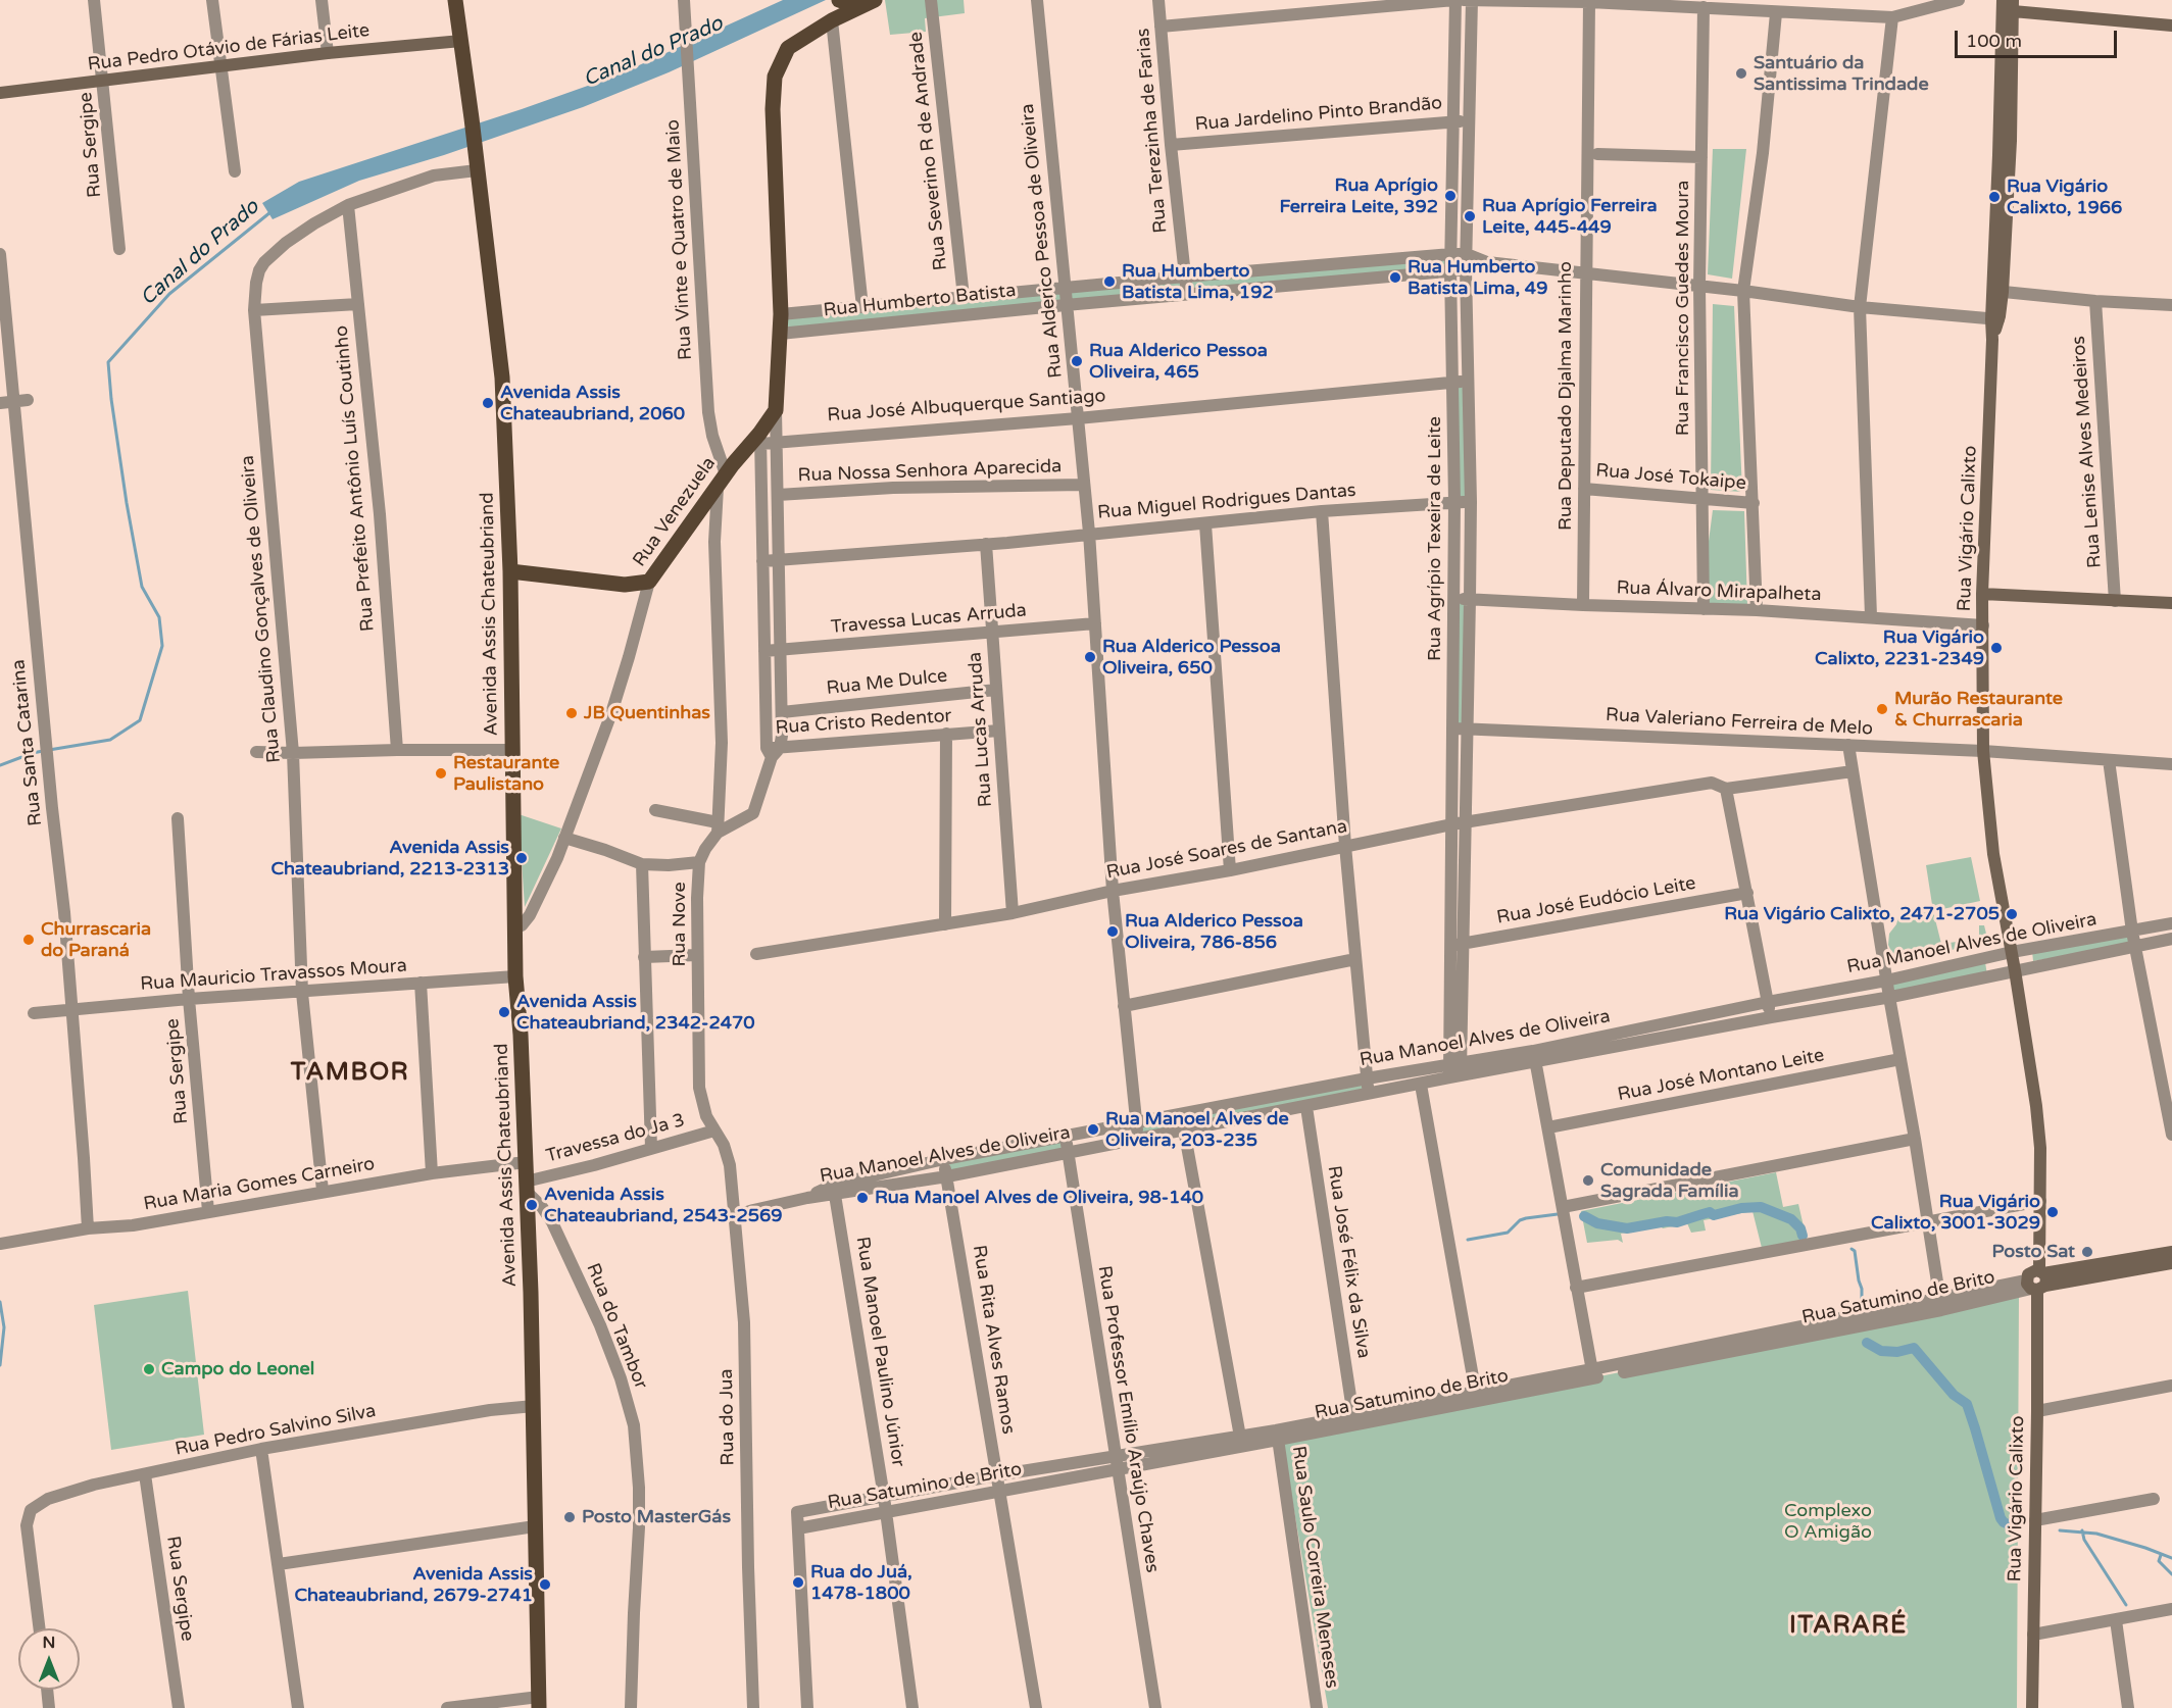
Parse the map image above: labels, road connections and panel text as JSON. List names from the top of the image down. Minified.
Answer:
{"streets":{"main road":["Rua Pedro Otávio de Fárias Leite","Rua Venezuela","Rua Vigário Calixto","Avenida Assis Chateubriand","Rua Satumino de Brito"],"street":["Rua Jardelino Pinto Brandão","Rua Terezinha de Farias","Rua Sergipe","Rua Severino R de Andrade","Rua Vinte e Quatro de Maio","Rua Alderico Pessoa de Oliveira","Rua Humberto Batista","Rua Francisco Guedes Moura","Rua Deputado Djalma Marinho","Rua José Albuquerque Santiago","Rua Lenise Alves Medeiros","Rua Nossa Senhora Aparecida","Rua José Tokaipe","Rua Prefeito Antônio Luís Coutinho","Rua Miguel Rodrigues Dantas","Rua Agrípio Texeira de Leite","Rua Álvaro Mirapalheta","Rua Claudino Gonçalves de Oliveira","Travessa Lucas Arruda","Rua Me Dulce","Rua Cristo Redentor","Rua Valeriano Ferreira de Melo","Rua Lucas Arruda","Rua Santa Catarina","Rua José Soares de Santana","Rua José Eudócio Leite","Rua Nove","Rua Manoel Alves de Oliveira","Rua Mauricio Travassos Moura","Rua José Montano Leite","Travessa do Ja 3","Rua Maria Gomes Carneiro","Rua José Félix da Silva","Rua do Tambor","Rua Rita Alves Ramos","Rua Manoel Paulino Júnior","Rua do Jua","Rua Professor Emílio Araújo Chaves","Rua Pedro Salvino Silva","Rua Saulo Correira Meneses"]},"crossings":[["Rua Pedro Otávio de Fárias Leite","Rua Sergipe"],["Rua Pedro Otávio de Fárias Leite","Avenida Assis Chateubriand"],["Rua Jardelino Pinto Brandão","Rua Terezinha de Farias"],["Rua Jardelino Pinto Brandão","Rua Agrípio Texeira de Leite"],["Rua Terezinha de Farias","Rua Humberto Batista"],["Rua Sergipe","Rua Mauricio Travassos Moura"],["Rua Sergipe","Rua Maria Gomes Carneiro"],["Rua Sergipe","Rua Pedro Salvino Silva"],["Rua Severino R de Andrade","Rua Humberto Batista"],["Rua Vinte e Quatro de Maio","Rua Venezuela"],["Rua Alderico Pessoa de Oliveira","Rua Humberto Batista"],["Rua Alderico Pessoa de Oliveira","Rua José Albuquerque Santiago"],["Rua Alderico Pessoa de Oliveira","Rua Nossa Senhora Aparecida"],["Rua Alderico Pessoa de Oliveira","Rua Miguel Rodrigues Dantas"],["Rua Alderico Pessoa de Oliveira","Travessa Lucas Arruda"],["Rua Alderico Pessoa de Oliveira","Rua José Soares de Santana"],["Rua Alderico Pessoa de Oliveira","Rua Manoel Alves de Oliveira"],["Rua Humberto Batista","Rua Agrípio Texeira de Leite"],["Rua Francisco Guedes Moura","Rua José Tokaipe"],["Rua Francisco Guedes Moura","Rua Álvaro Mirapalheta"],["Rua Deputado Djalma Marinho","Rua José Tokaipe"],["Rua Deputado Djalma Marinho","Rua Álvaro Mirapalheta"],["Rua José Albuquerque Santiago","Rua Venezuela"],["Rua José Albuquerque Santiago","Rua Agrípio Texeira de Leite"],["Rua Prefeito Antônio Luís Coutinho","Rua Claudino Gonçalves de Oliveira"],["Rua Miguel Rodrigues Dantas","Rua Agrípio Texeira de Leite"],["Rua Miguel Rodrigues Dantas","Rua Lucas Arruda"],["Rua Venezuela","Avenida Assis Chateubriand"],["Rua Vigário Calixto","Rua Álvaro Mirapalheta"],["Rua Vigário Calixto","Rua Valeriano Ferreira de Melo"],["Rua Vigário Calixto","Rua Manoel Alves de Oliveira"],["Rua Vigário Calixto","Rua Satumino de Brito"],["Rua Agrípio Texeira de Leite","Rua Álvaro Mirapalheta"],["Rua Agrípio Texeira de Leite","Rua Valeriano Ferreira de Melo"],["Rua Agrípio Texeira de Leite","Rua José Soares de Santana"],["Rua Agrípio Texeira de Leite","Rua José Eudócio Leite"],["Rua Agrípio Texeira de Leite","Rua Manoel Alves de Oliveira"],["Rua Claudino Gonçalves de Oliveira","Avenida Assis Chateubriand"],["Rua Claudino Gonçalves de Oliveira","Rua Mauricio Travassos Moura"],["Rua Claudino Gonçalves de Oliveira","Rua Maria Gomes Carneiro"],["Avenida Assis Chateubriand","Rua Mauricio Travassos Moura"],["Avenida Assis Chateubriand","Travessa do Ja 3"],["Avenida Assis Chateubriand","Rua Maria Gomes Carneiro"],["Avenida Assis Chateubriand","Rua do Tambor"],["Avenida Assis Chateubriand","Rua Pedro Salvino Silva"],["Travessa Lucas Arruda","Rua Lucas Arruda"],["Rua Me Dulce","Rua Lucas Arruda"],["Rua Cristo Redentor","Rua Lucas Arruda"],["Rua Lucas Arruda","Rua José Soares de Santana"],["Rua Santa Catarina","Rua Mauricio Travassos Moura"],["Rua Santa Catarina","Rua Maria Gomes Carneiro"],["Rua Nove","Travessa do Ja 3"],["Rua Nove","Rua do Jua"],["Rua Manoel Alves de Oliveira","Rua José Félix da Silva"],["Rua Manoel Alves de Oliveira","Rua Rita Alves Ramos"],["Rua Manoel Alves de Oliveira","Rua Manoel Paulino Júnior"],["Rua Manoel Alves de Oliveira","Rua do Jua"],["Rua Manoel Alves de Oliveira","Rua Professor Emílio Araújo Chaves"],["Travessa do Ja 3","Rua do Tambor"],["Travessa do Ja 3","Rua do Jua"],["Rua José Félix da Silva","Rua Satumino de Brito"],["Rua Satumino de Brito","Rua Rita Alves Ramos"],["Rua Satumino de Brito","Rua Manoel Paulino Júnior"],["Rua Satumino de Brito","Rua Professor Emílio Araújo Chaves"],["Rua Satumino de Brito","Rua Saulo Correira Meneses"]],"districts":["TAMBOR","ITARARÉ"],"water":["Canal do Prado"],"parks":["Complexo O Amigão"],"places":["Santuário da Santissima Trindade","Rua Aprígio Ferreira Leite, 392","Rua Vigário Calixto, 1966","Rua Aprígio Ferreira Leite, 445-449","Rua Humberto Batista Lima, 49","Rua Humberto Batista Lima, 192","Rua Alderico Pessoa Oliveira, 465","Avenida Assis Chateaubriand, 2060","Rua Vigário Calixto, 2231-2349","Rua Alderico Pessoa Oliveira, 650","Murão Restaurante & Churrascaria","JB Quentinhas","Restaurante Paulistano","Avenida Assis Chateaubriand, 2213-2313","Rua Vigário Calixto, 2471-2705","Rua Alderico Pessoa Oliveira, 786-856","Churrascaria do Paraná","Avenida Assis Chateaubriand, 2342-2470","Rua Manoel Alves de Oliveira, 203-235","Comunidade Sagrada Família","Rua Manoel Alves de Oliveira, 98-140","Avenida Assis Chateaubriand, 2543-2569","Rua Vigário Calixto, 3001-3029","Posto Sat","Campo do Leonel","Posto MasterGás","Rua do Juá, 1478-1800","Avenida Assis Chateaubriand, 2679-2741"],"scale_bar":"100 m","north":"top"}
